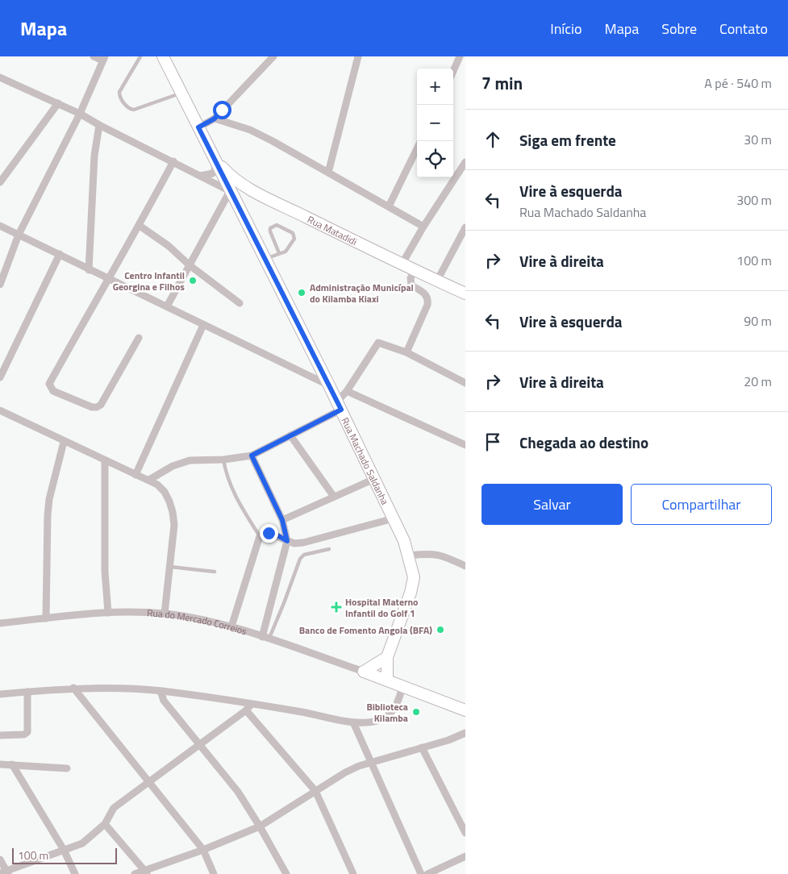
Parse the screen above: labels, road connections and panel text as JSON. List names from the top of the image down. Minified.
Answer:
{"streets":{"street":["Rua Matadidi","Rua Machado Saldanha","Rua do Mercado Correios"]},"crossings":[["Rua Matadidi","Rua Machado Saldanha"],["Rua Machado Saldanha","Rua do Mercado Correios"]],"places":{"other":["Centro Infantil Georgina e Filhos","Administração Municípal do Kilamba Kiaxi","Banco de Fomento Angola (BFA)","Biblioteca Kilamba"],"health":["Hospital Materno Infantil do Golf 1"]},"scale_bar":"100 m","page":{"header":"Mapa","nav":["Início","Mapa","Sobre","Contato"],"heading":["7 min","A pé · 540 m"],"map_buttons":["+","−"],"list":[["Siga em frente","30 m"],["Vire à esquerda","Rua Machado Saldanha","300 m"],["Vire à direita","100 m"],["Vire à esquerda","90 m"],["Vire à direita","20 m"],"Chegada ao destino"],"buttons":["Salvar","Compartilhar"],"scale":"100 m"}}
